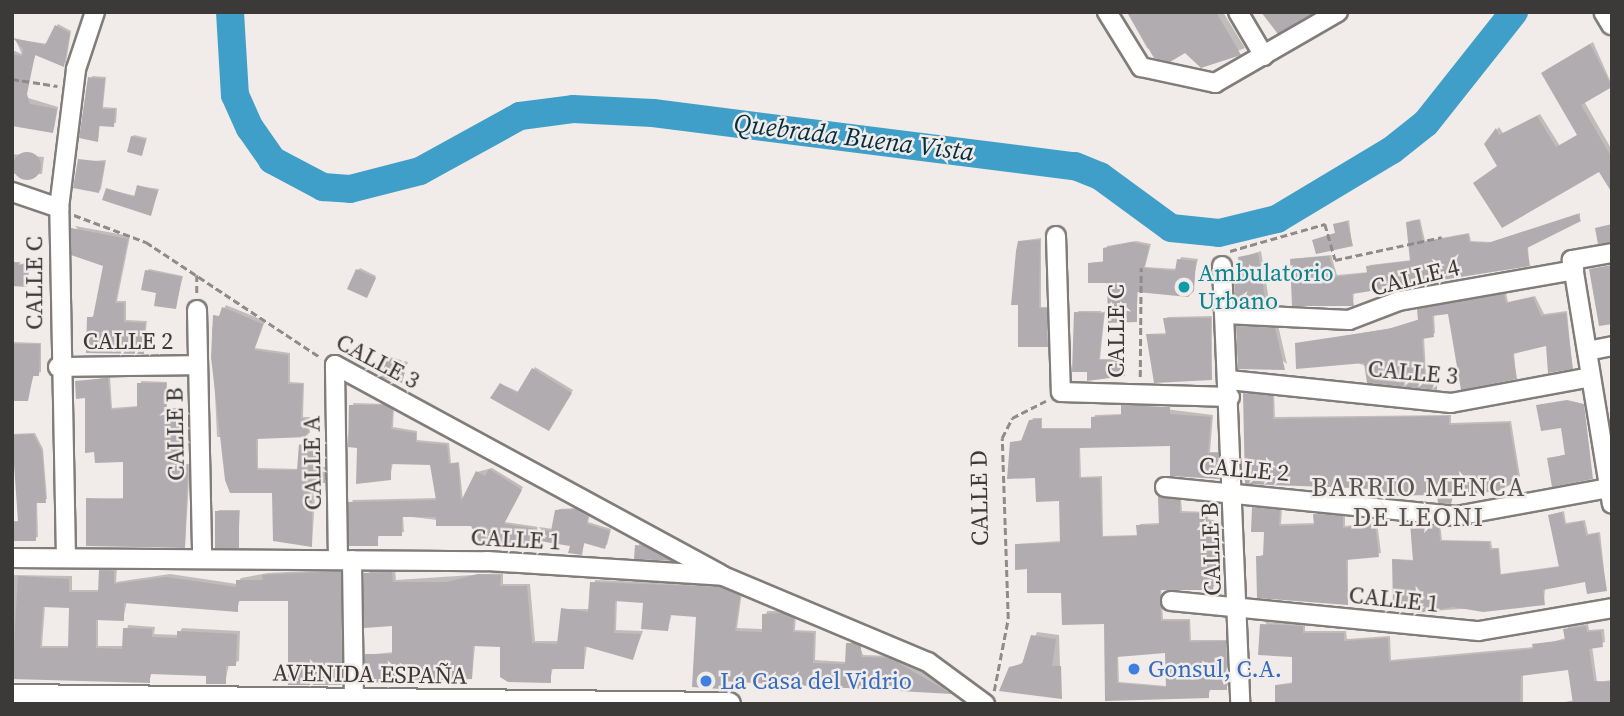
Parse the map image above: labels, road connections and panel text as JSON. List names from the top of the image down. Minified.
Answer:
{"streets":{"main road":["AVENIDA ESPAÑA"],"street":["CALLE 4","CALLE C","CALLE 2","CALLE 3","CALLE B","CALLE A","CALLE 1"],"path":["CALLE D"]},"crossings":[["CALLE 4","CALLE B"],["CALLE C","CALLE 2"],["CALLE C","CALLE 3"],["CALLE C","CALLE 1"],["CALLE 2","CALLE B"],["CALLE 3","CALLE B"],["CALLE 3","CALLE A"],["CALLE 3","CALLE D"],["CALLE 3","CALLE 1"],["CALLE B","CALLE 1"],["CALLE A","CALLE 1"],["CALLE A","AVENIDA ESPAÑA"],["CALLE D","CALLE 1"]],"districts":["BARRIO MENCA DE LEONI"],"water":["Quebrada Buena Vista"],"places":["Ambulatorio Urbano","Gonsul, C.A.","La Casa del Vidrio"]}
